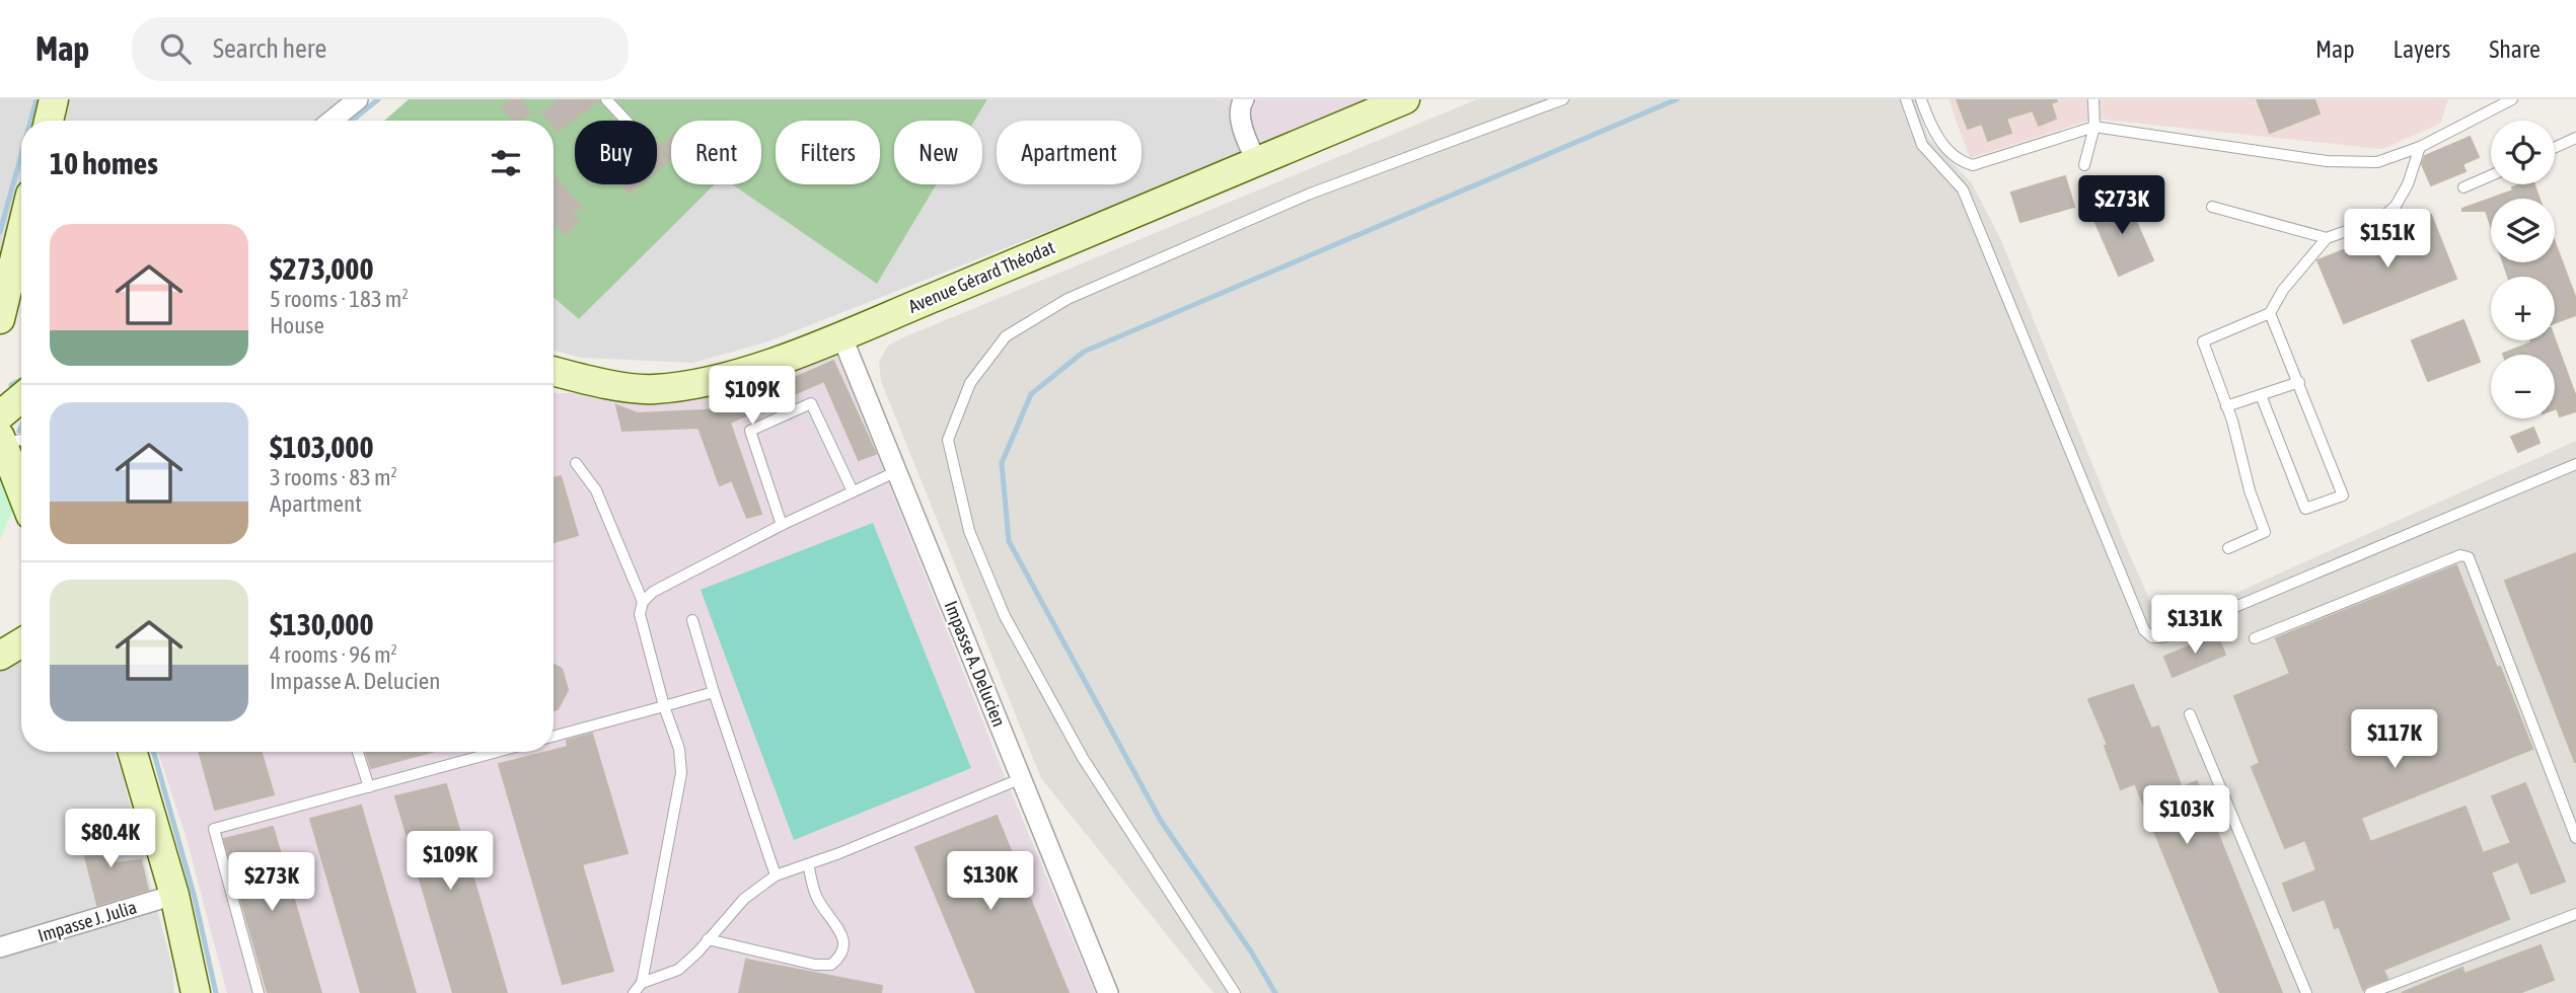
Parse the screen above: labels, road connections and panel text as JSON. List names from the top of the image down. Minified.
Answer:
{"streets":{"street":["Avenue Gérard Théodat","Impasse A. Delucien","Impasse J. Julia"]},"crossings":[["Avenue Gérard Théodat","Impasse A. Delucien"]],"page":{"header":"Map","search":"Search here","nav":["Map","Layers","Share"],"map_buttons":["+","−"],"chip":["Buy","Rent","Filters","New","Apartment"],"heading":"10 homes","price":["$273K","$151K","$109K","$131K","$117K","$103K","$80.4K","$109K","$130K","$273K"],"list":[{"name":"$273,000","note":"5 rooms · 183 m² · House"},{"name":"$103,000","note":"3 rooms · 83 m² · Apartment"},{"name":"$130,000","note":"4 rooms · 96 m² · Impasse A. Delucien"}]}}
